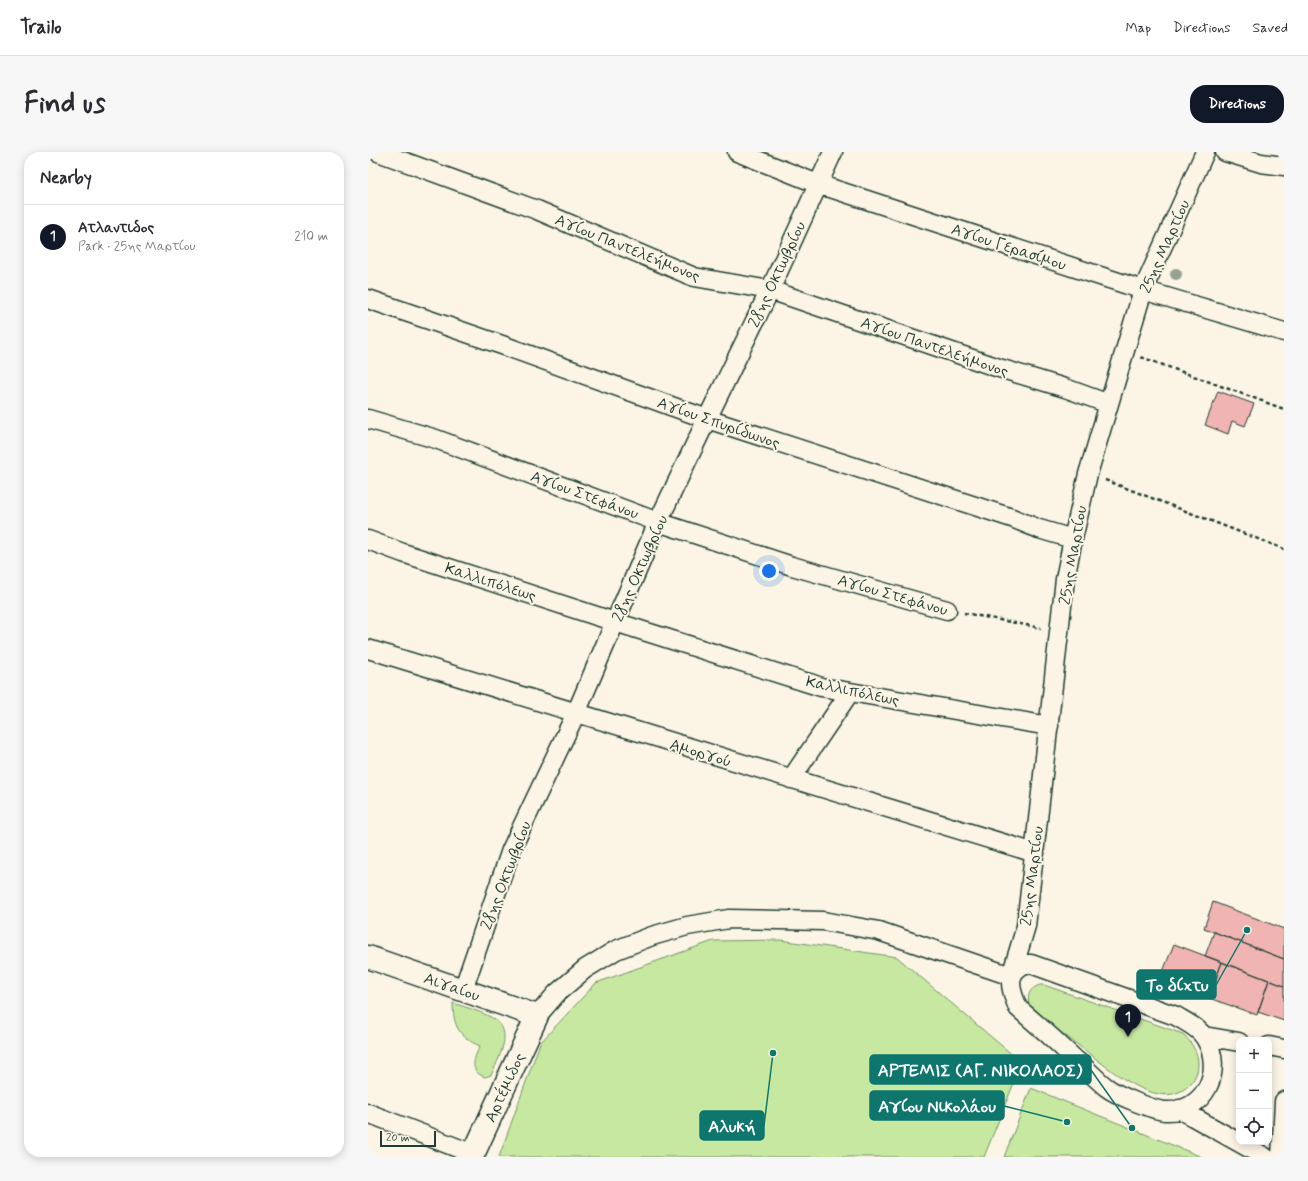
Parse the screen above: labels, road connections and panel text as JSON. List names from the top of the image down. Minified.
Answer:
{"streets":{"main road":["Αιγαίου","Αρτέμιδος"],"street":["Αγίου Γερασίμου","25ης Μαρτίου","Αγίου Παντελεήμονος","28ης Οκτωβρίου","Αγίου Σπυρίδωνος","Αγίου Στεφάνου","Καλλιπόλεως","Αμοργού"]},"crossings":[["Αγίου Γερασίμου","25ης Μαρτίου"],["Αγίου Γερασίμου","28ης Οκτωβρίου"],["25ης Μαρτίου","Αγίου Παντελεήμονος"],["25ης Μαρτίου","Αγίου Σπυρίδωνος"],["25ης Μαρτίου","Αγίου Στεφάνου"],["25ης Μαρτίου","Καλλιπόλεως"],["25ης Μαρτίου","Αμοργού"],["Αγίου Παντελεήμονος","28ης Οκτωβρίου"],["28ης Οκτωβρίου","Αγίου Σπυρίδωνος"],["28ης Οκτωβρίου","Αγίου Στεφάνου"],["28ης Οκτωβρίου","Καλλιπόλεως"],["28ης Οκτωβρίου","Αμοργού"],["28ης Οκτωβρίου","Αιγαίου"],["Αιγαίου","Αρτέμιδος"]],"places":["Το δίχτυ","Αλυκή","Αγίου Νικολάου","ΑΡΤΕΜΙΣ (ΑΓ. ΝΙΚΟΛΑΟΣ)"],"scale_bar":"20 m","page":{"header":"Trailo","nav":["Map","Directions","Saved"],"buttons":"Directions","title":"Find us","heading":"Nearby","list":[{"mark":"1","name":"Ατλαντιδος","note":"Park · 25ης Μαρτίου","value":"210 m"}],"pins":"1","map_buttons":["+","−"],"scale":"20 m"}}
